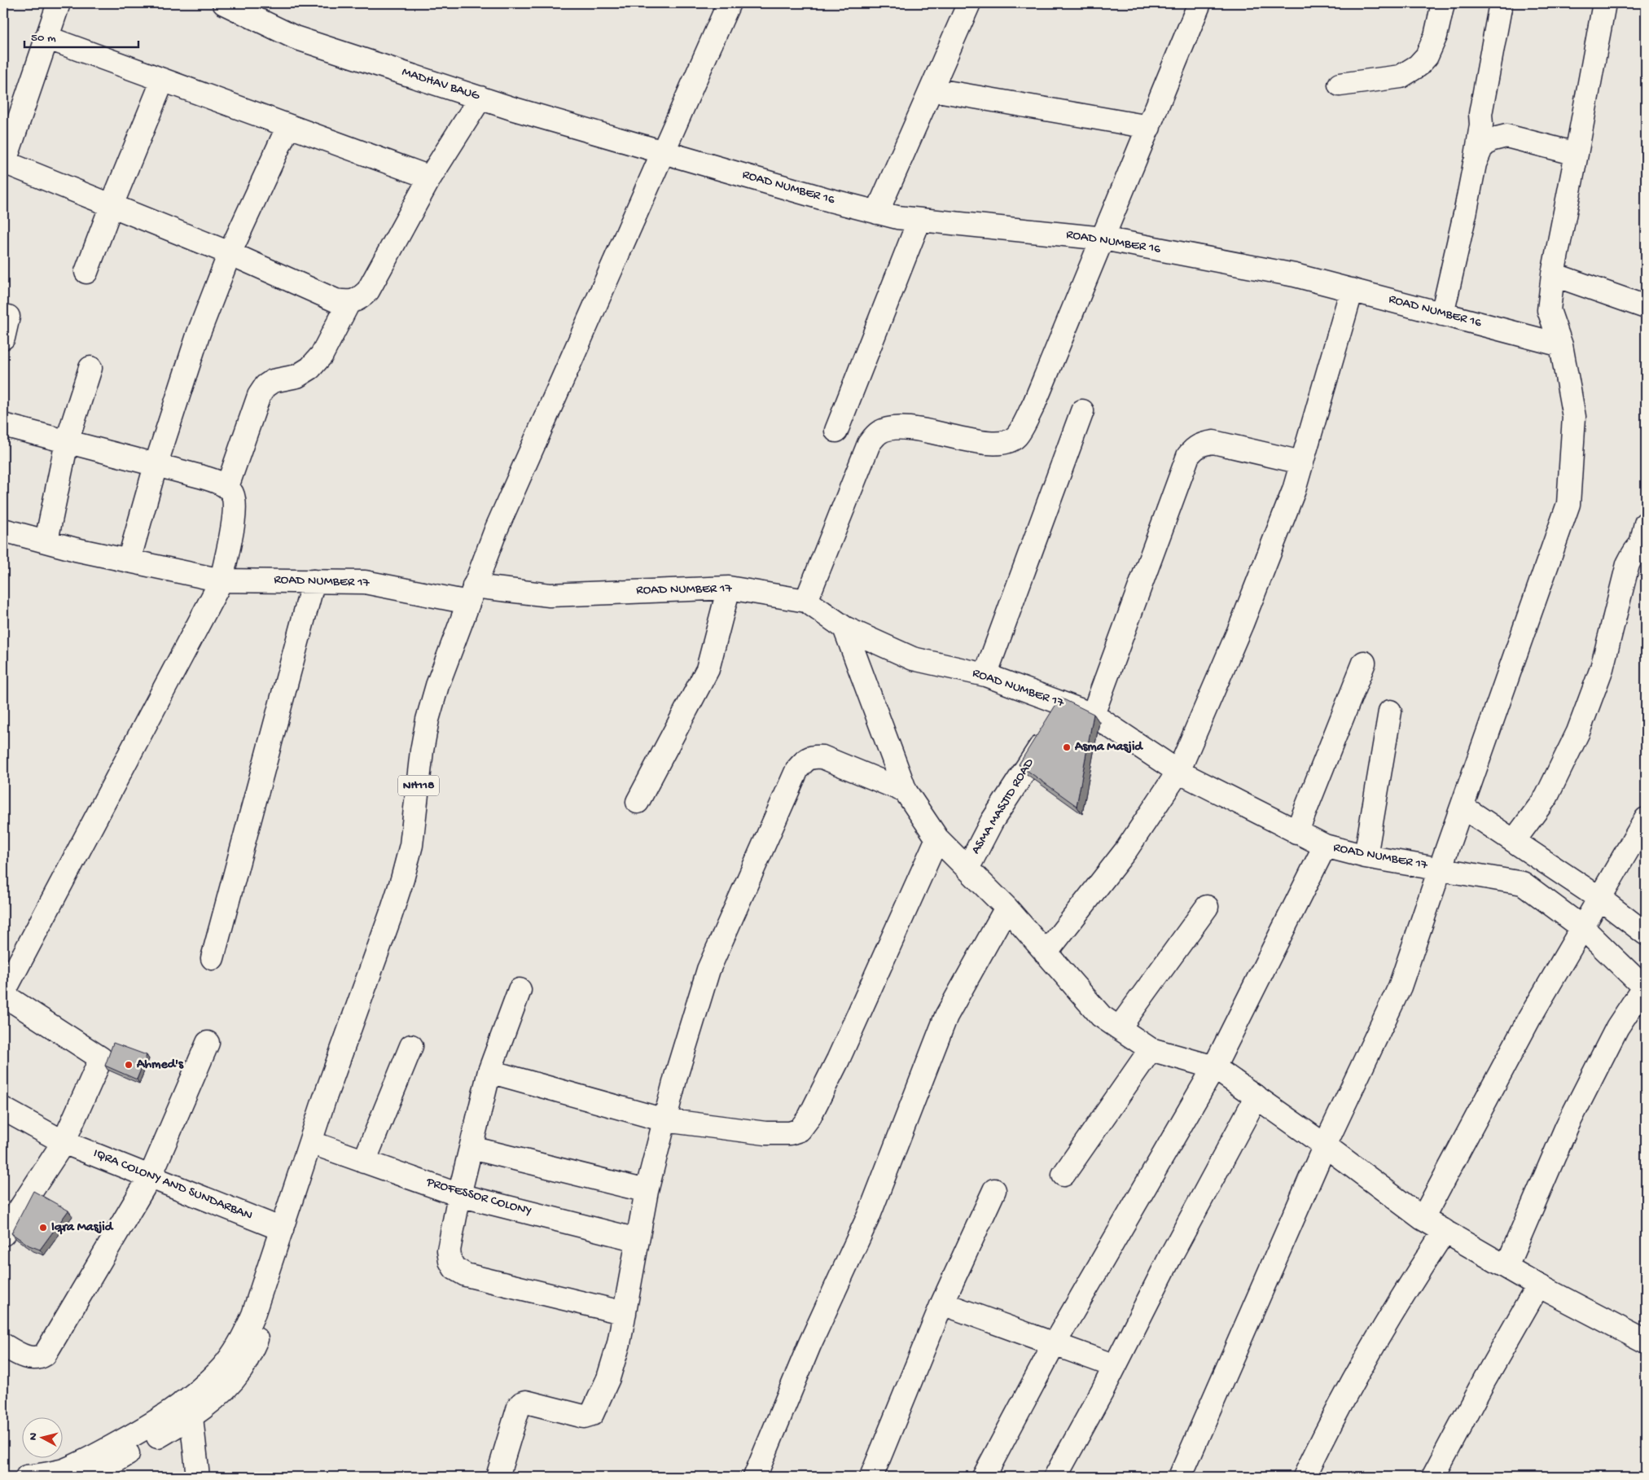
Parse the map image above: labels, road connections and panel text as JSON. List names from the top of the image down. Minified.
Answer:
{"streets":{"main road":["MADHAV BAUG","ROAD NUMBER 16","ROAD NUMBER 17","NH118","ASMA MASJID ROAD","IQRA COLONY AND SUNDARBAN","PROFESSOR COLONY"]},"crossings":[["MADHAV BAUG","ROAD NUMBER 16"],["MADHAV BAUG","NH118"],["ROAD NUMBER 16","NH118"],["ROAD NUMBER 17","NH118"],["ROAD NUMBER 17","ASMA MASJID ROAD"],["NH118","IQRA COLONY AND SUNDARBAN"],["NH118","PROFESSOR COLONY"]],"places":["Asma Masjid","Ahmed's","Iqra Masjid"],"scale_bar":"50 m","north":"left"}
